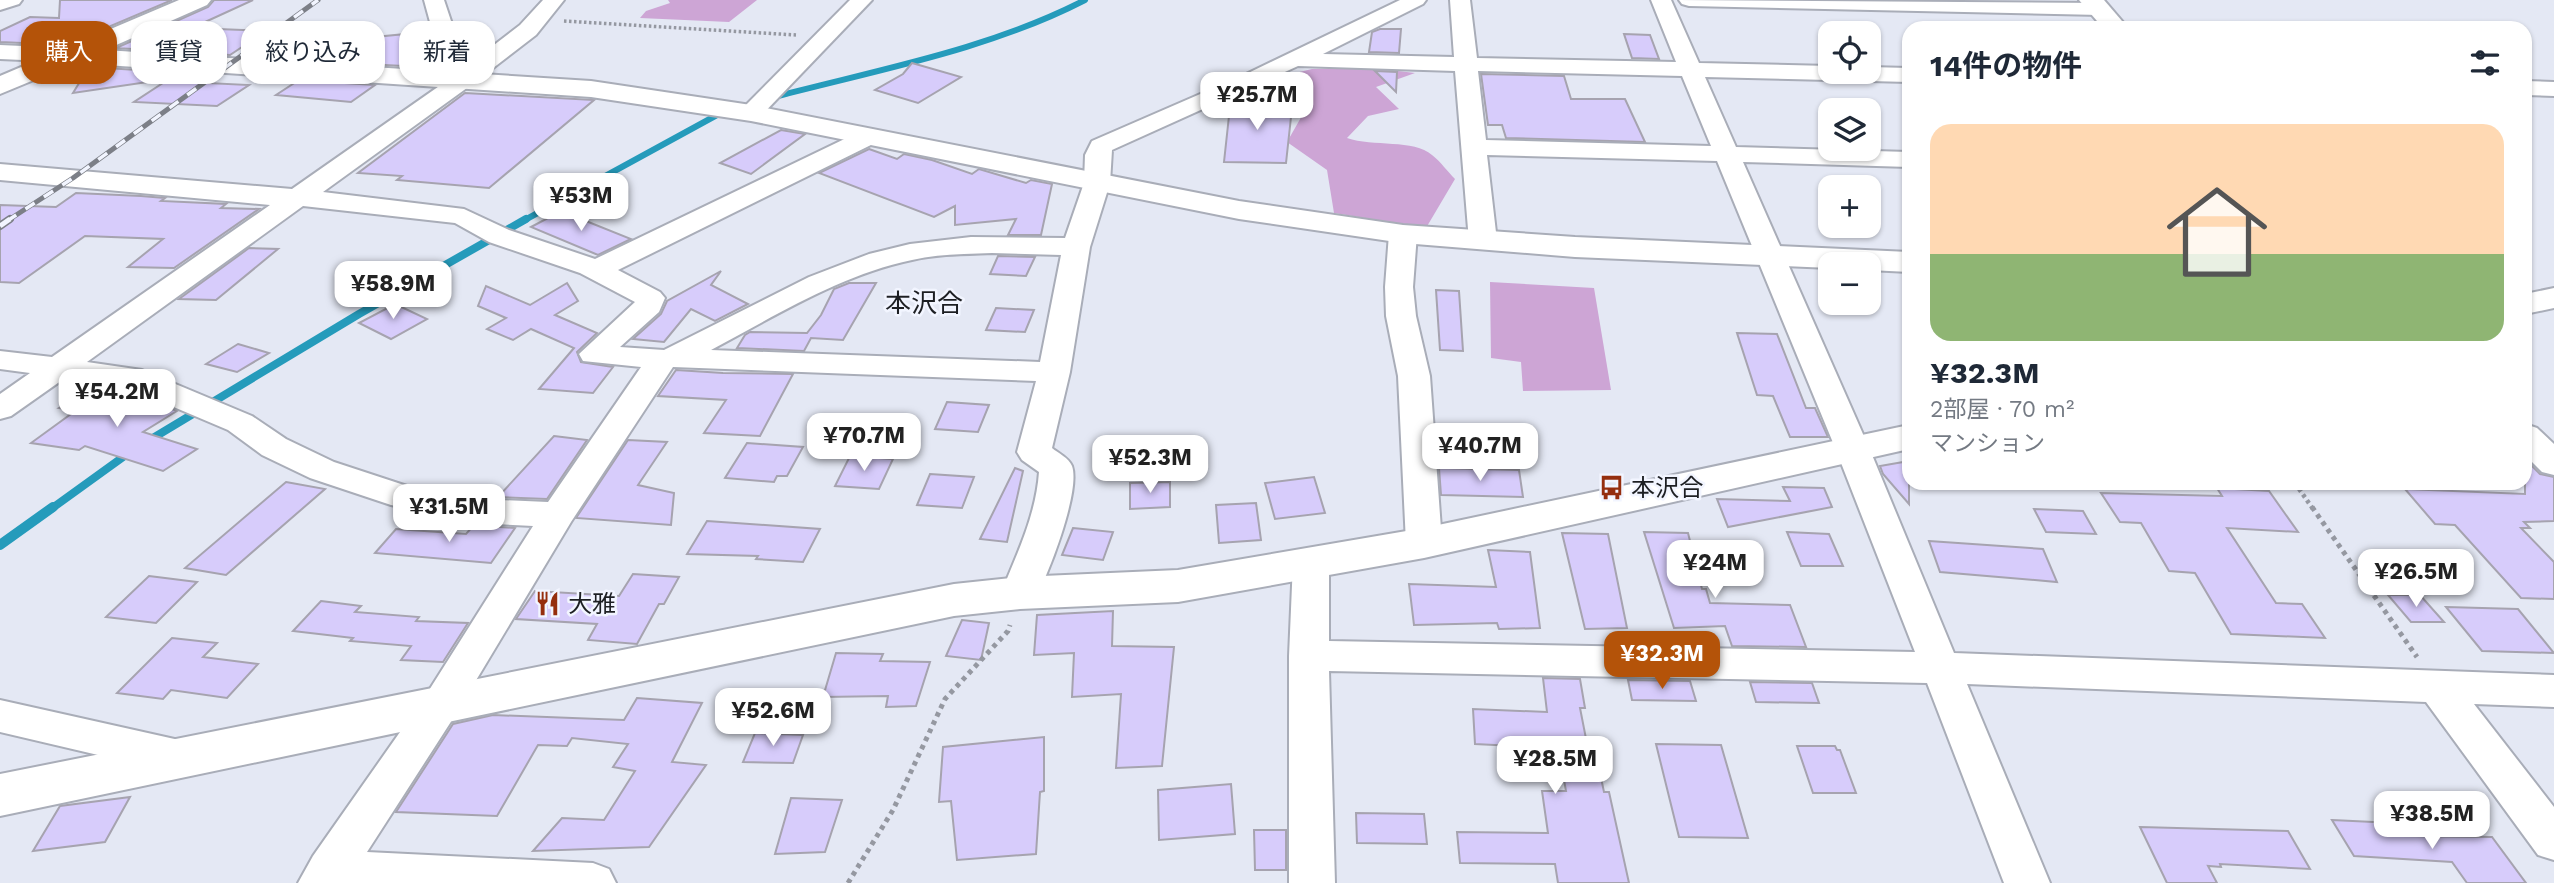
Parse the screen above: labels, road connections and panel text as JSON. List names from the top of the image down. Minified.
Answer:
{"districts":["本沢合"],"places":{"bus stop":["本沢合"],"restaurant":["大雅"]},"page":{"map_buttons":["+","−"],"chip":["購入","賃貸","絞り込み","新着"],"heading":"14件の物件","price":["¥25.7M","¥53M","¥58.9M","¥54.2M","¥70.7M","¥40.7M","¥52.3M","¥31.5M","¥24M","¥26.5M","¥32.3M","¥52.6M","¥28.5M","¥38.5M"],"list":[{"name":"¥32.3M","note":"2部屋 · 70 m² · マンション"}]}}
